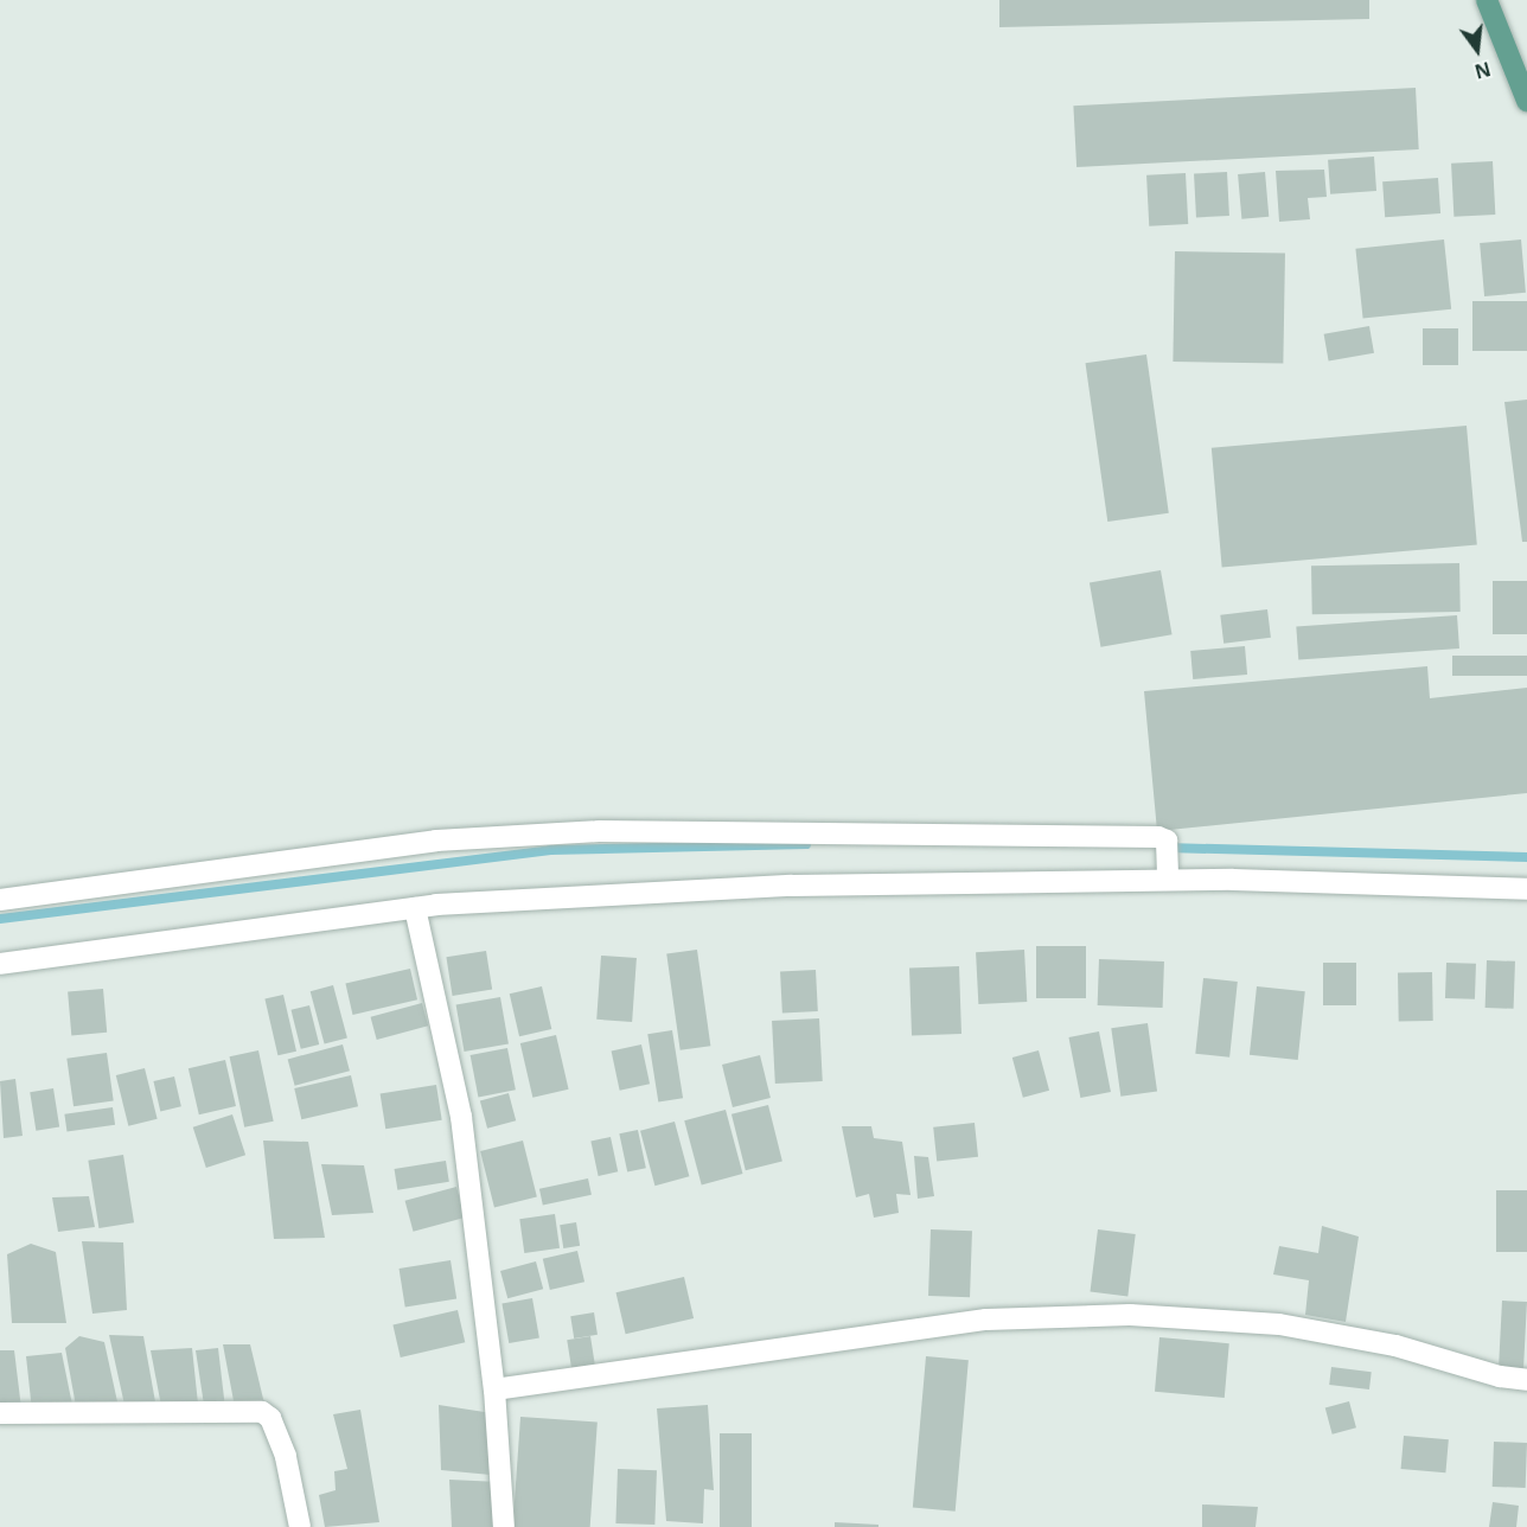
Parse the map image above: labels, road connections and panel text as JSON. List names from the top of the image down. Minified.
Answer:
{"north":"bottom"}
